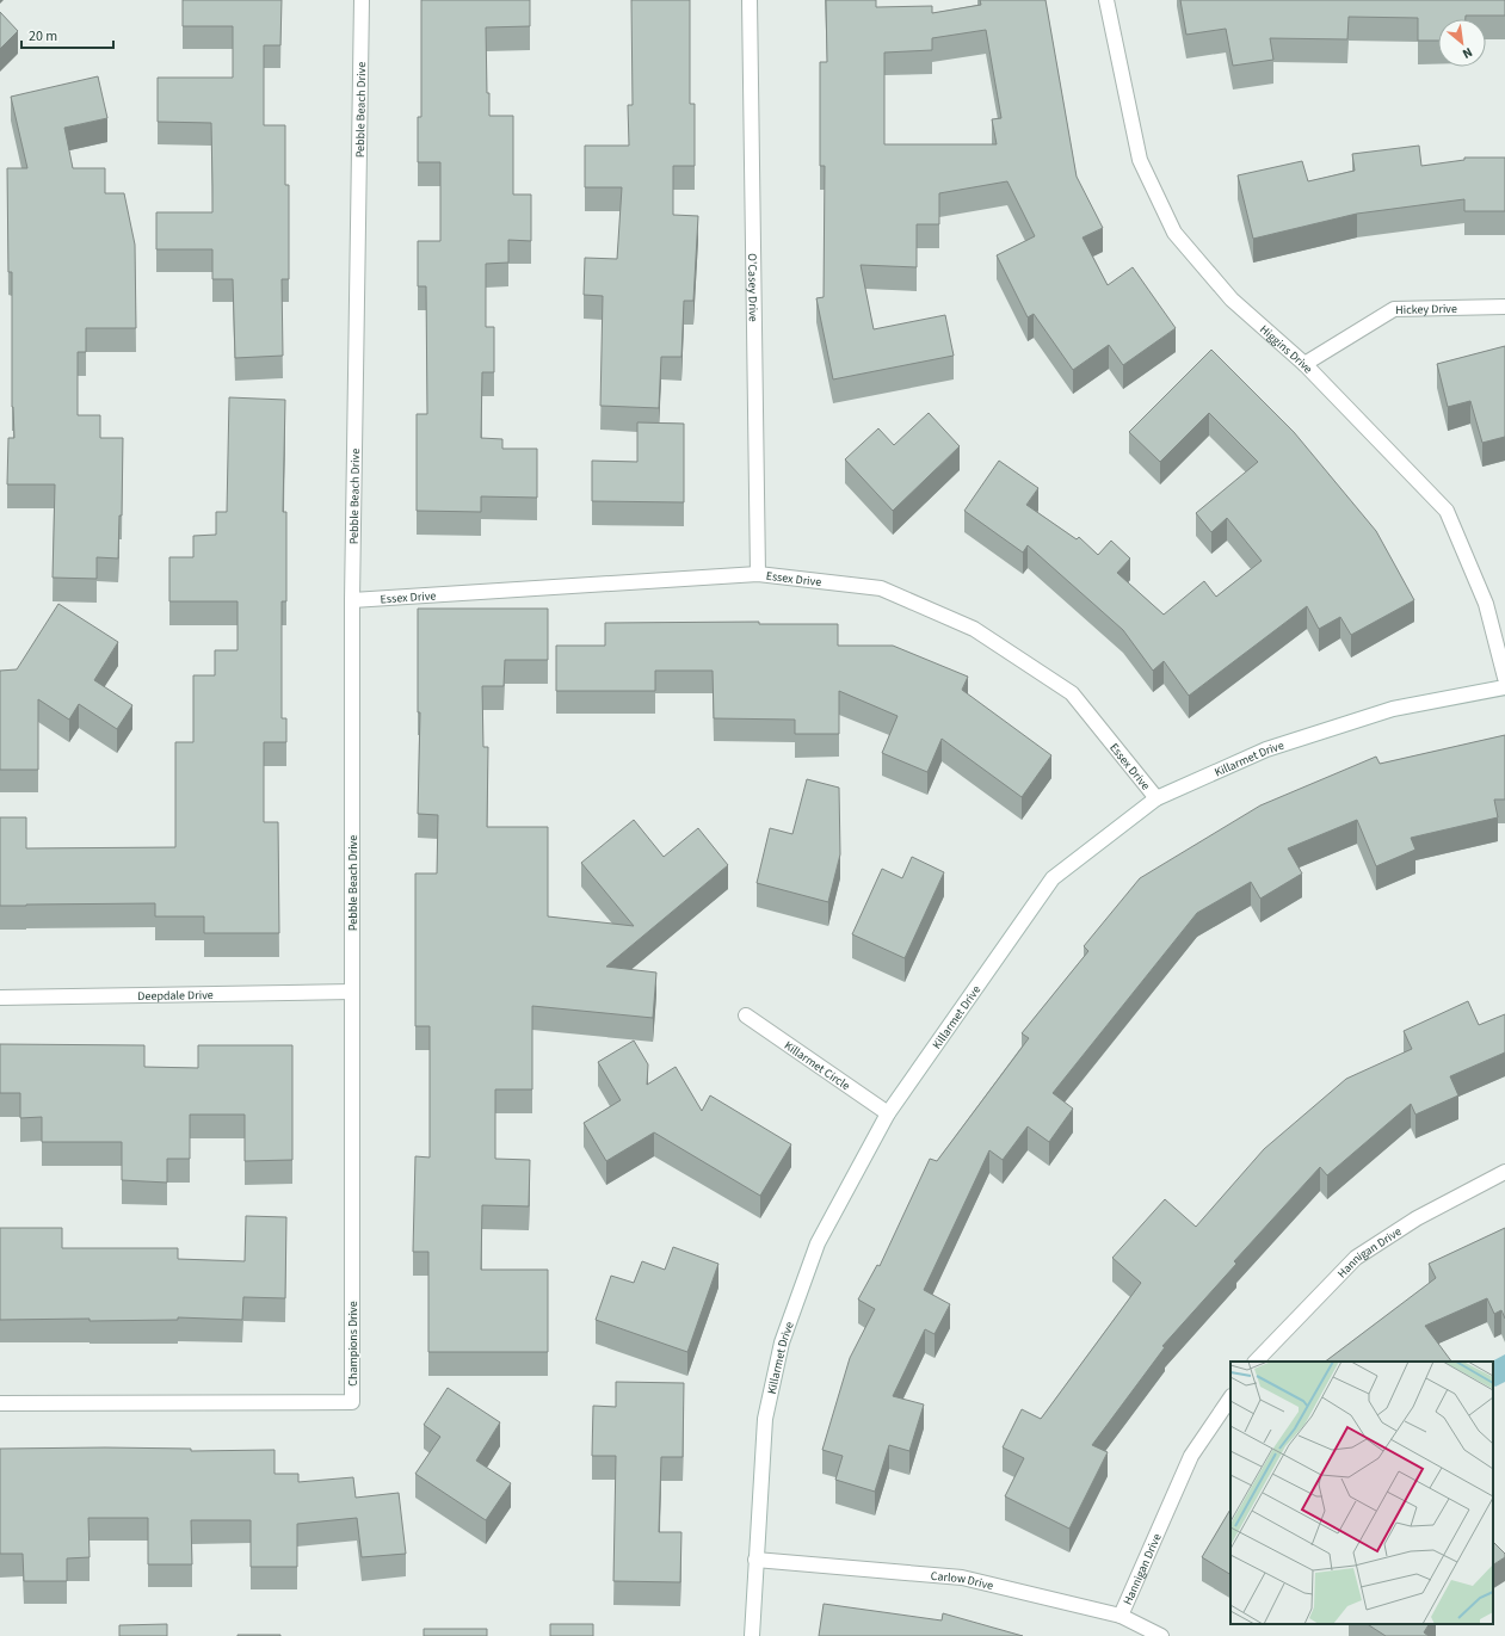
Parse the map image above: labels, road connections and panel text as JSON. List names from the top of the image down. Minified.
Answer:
{"streets":{"street":["Pebble Beach Drive","O'Casey Drive","Hickey Drive","Higgins Drive","Essex Drive","Killarmet Drive","Deepdale Drive","Killarmet Circle","Hannigan Drive","Champions Drive","Carlow Drive"]},"crossings":[["Pebble Beach Drive","Essex Drive"],["Pebble Beach Drive","Deepdale Drive"],["Pebble Beach Drive","Champions Drive"],["O'Casey Drive","Essex Drive"],["Hickey Drive","Higgins Drive"],["Essex Drive","Killarmet Drive"],["Killarmet Drive","Killarmet Circle"],["Killarmet Drive","Carlow Drive"],["Deepdale Drive","Champions Drive"],["Hannigan Drive","Carlow Drive"]],"scale_bar":"20 m","north":"bottom right"}
